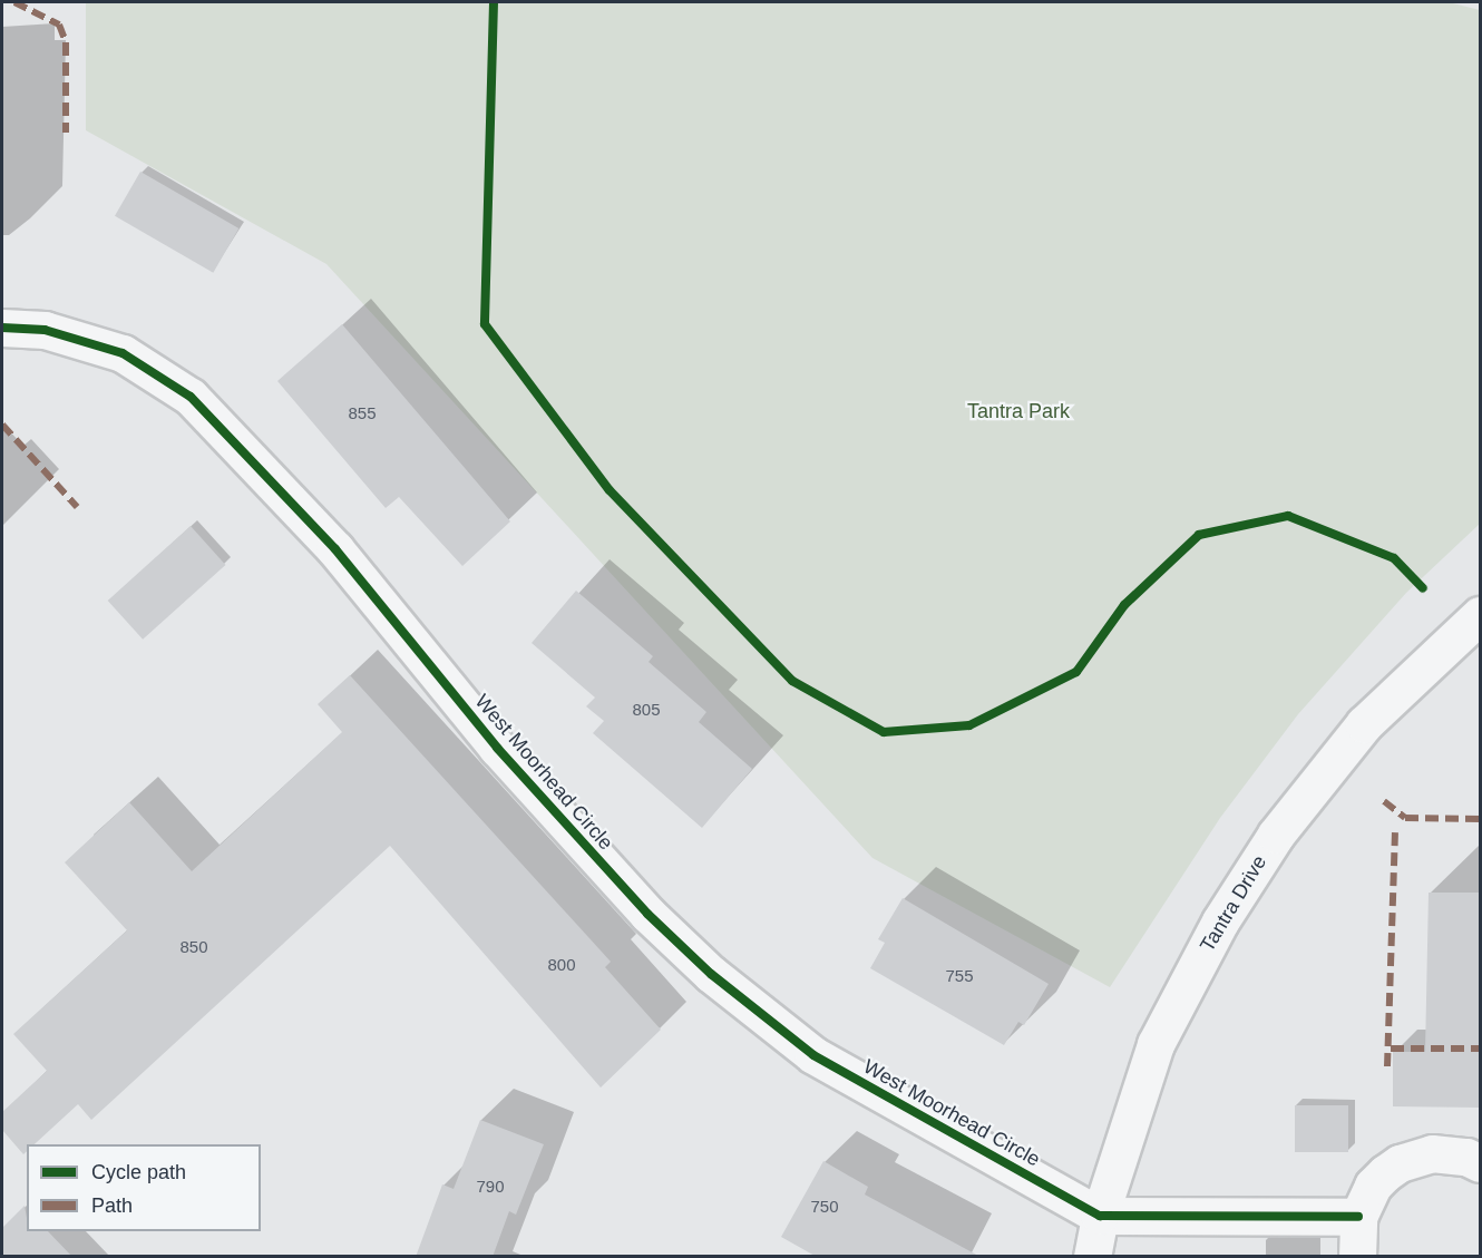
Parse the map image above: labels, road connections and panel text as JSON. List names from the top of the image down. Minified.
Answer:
{"streets":{"street":["West Moorhead Circle","Tantra Drive"]},"crossings":[["West Moorhead Circle","Tantra Drive"]],"parks":["Tantra Park"],"house_numbers":["855","805","850","800","755","790","750"],"legend":["Cycle path","Path"]}
